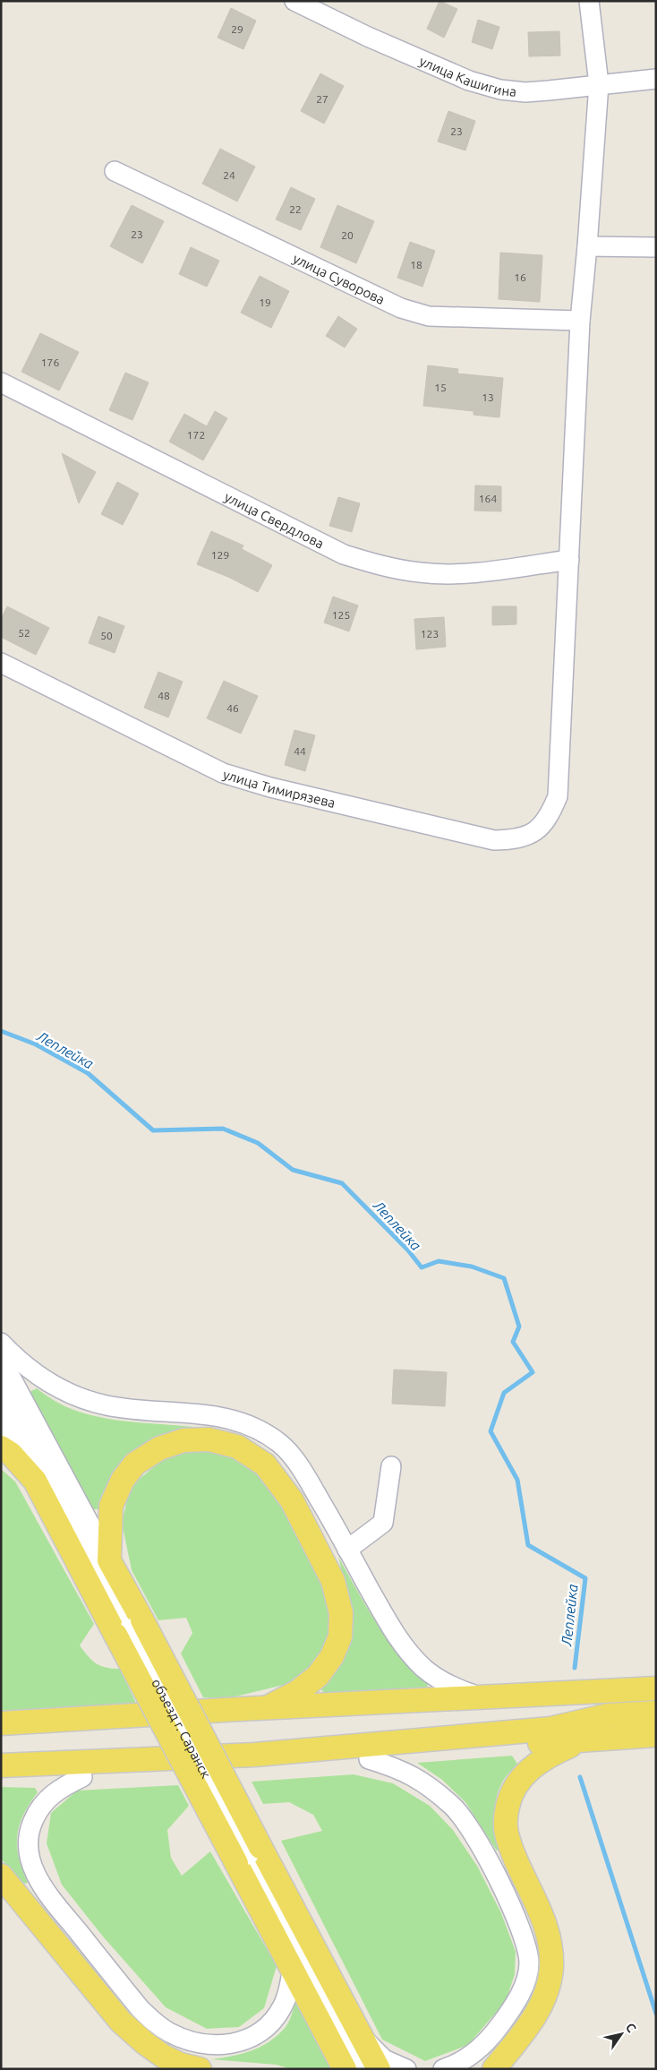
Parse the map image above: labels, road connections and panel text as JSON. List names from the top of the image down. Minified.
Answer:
{"streets":{"street":["улица Кашигина","улица Суворова","улица Свердлова","улица Тимирязева"]},"crossings":[["улица Кашигина","улица Тимирязева"],["улица Суворова","улица Тимирязева"],["улица Свердлова","улица Тимирязева"]],"water":["Леплейка"],"house_numbers":["29","27","23","24","22","23","20","18","16","19","176","15","13","172","164","129","125","52","123","50","48","46","44"],"north":"top right"}
